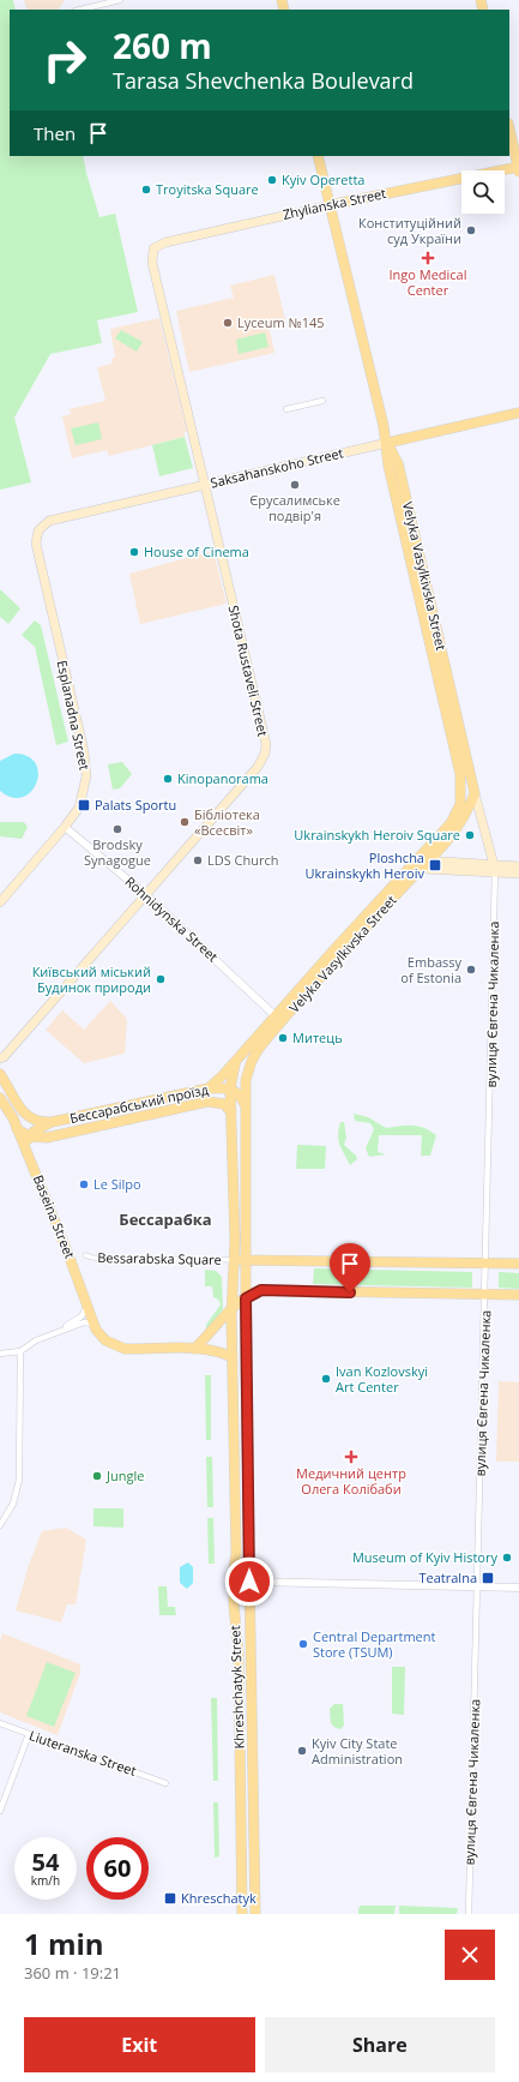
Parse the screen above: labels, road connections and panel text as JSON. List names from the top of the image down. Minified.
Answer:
{"streets":{"main road":["Zhylianska Street","Saksahanskoho Street","Velyka Vasylkivska Street","Shota Rustaveli Street","Esplanadna Street","Бессарабський проїзд","Baseina Street","Khreshchatyk Street"],"street":["Rohnidynska Street","вулиця Євгена Чикаленка","Bessarabska Square","Liuteranska Street"]},"crossings":[["Zhylianska Street","Velyka Vasylkivska Street"],["Zhylianska Street","Shota Rustaveli Street"],["Saksahanskoho Street","Velyka Vasylkivska Street"],["Saksahanskoho Street","Shota Rustaveli Street"],["Saksahanskoho Street","Esplanadna Street"],["Velyka Vasylkivska Street","Rohnidynska Street"],["Velyka Vasylkivska Street","Бессарабський проїзд"],["Velyka Vasylkivska Street","Bessarabska Square"],["Velyka Vasylkivska Street","Khreshchatyk Street"],["Shota Rustaveli Street","Rohnidynska Street"],["Esplanadna Street","Rohnidynska Street"],["Бессарабський проїзд","Baseina Street"],["Bessarabska Square","Khreshchatyk Street"]],"districts":["Бессарабка"],"places":{"other":["Kyiv Operetta","Troyitska Square","Конституційний суд України","Lyceum №145","Єрусалимське подвір'я","House of Cinema","Kinopanorama","Бібліотека «Всесвіт»","Brodsky Synagogue","Ukrainskykh Heroiv Square","LDS Church","Embassy of Estonia","Київський міський Будинок природи","Митець","Le Silpo","Ivan Kozlovskyi Art Center","Jungle","Museum of Kyiv History","Central Department Store (TSUM)","Kyiv City State Administration"],"health":["Ingo Medical Center","Медичний центр Олега Колібаби"],"transit":["Palats Sportu","Ploshcha Ukrainskykh Heroiv","Teatralna","Khreschatyk"]},"page":{"turn":["260 m","Tarasa Shevchenka Boulevard"],"then":"Then","speed":"54 km/h","limit":"60","heading":["1 min","360 m · 19:21"],"buttons":["Exit","Share"]}}
